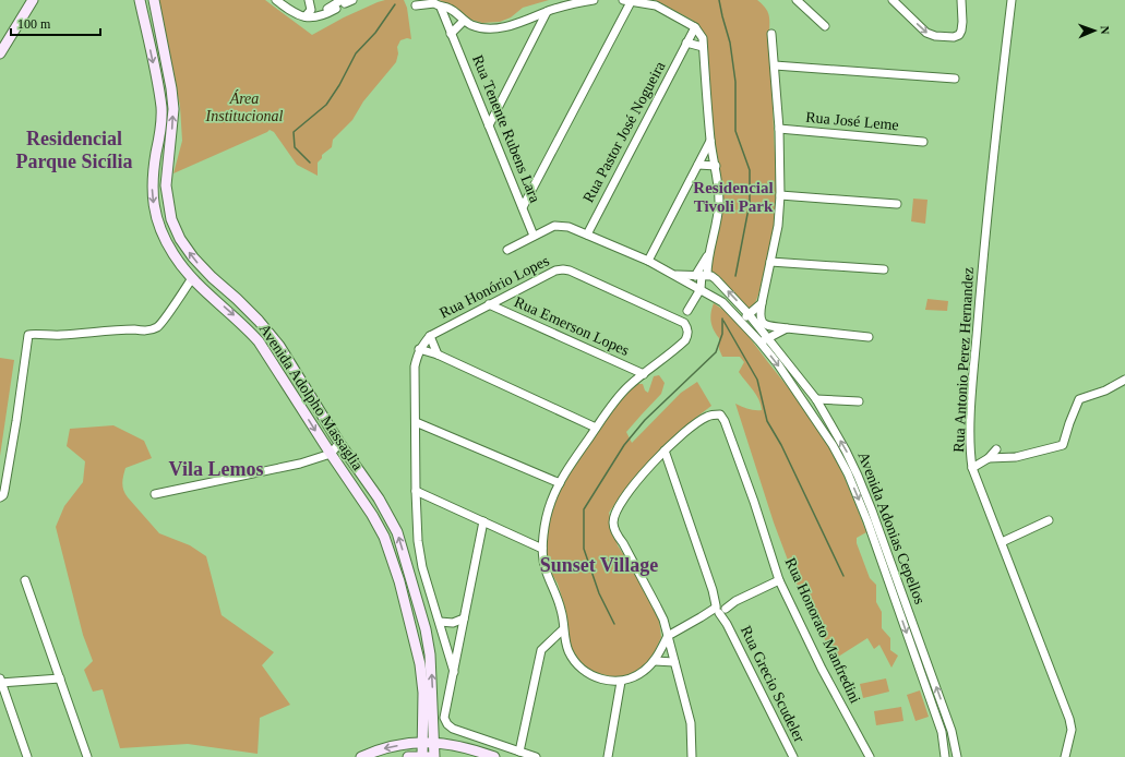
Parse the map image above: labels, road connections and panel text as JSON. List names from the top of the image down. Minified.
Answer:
{"streets":{"main road":["Avenida Adolpho Massaglia"],"street":["Rua José Leme","Rua Tenente Rubens Lara","Rua Pastor José Nogueira","Rua Honório Lopes","Rua Emerson Lopes","Rua Antonio Perez Hernandez","Avenida Adonias Cepellos","Rua Honorato Manfredini","Rua Grecio Scudeler"]},"crossings":[["Rua Tenente Rubens Lara","Avenida Adonias Cepellos"],["Rua Pastor José Nogueira","Avenida Adonias Cepellos"],["Rua Honório Lopes","Rua Emerson Lopes"]],"districts":["Residencial Parque Sicília","Residencial Tivoli Park","Vila Lemos","Sunset Village"],"parks":["Área Institucional"],"scale_bar":"100 m","north":"right"}
